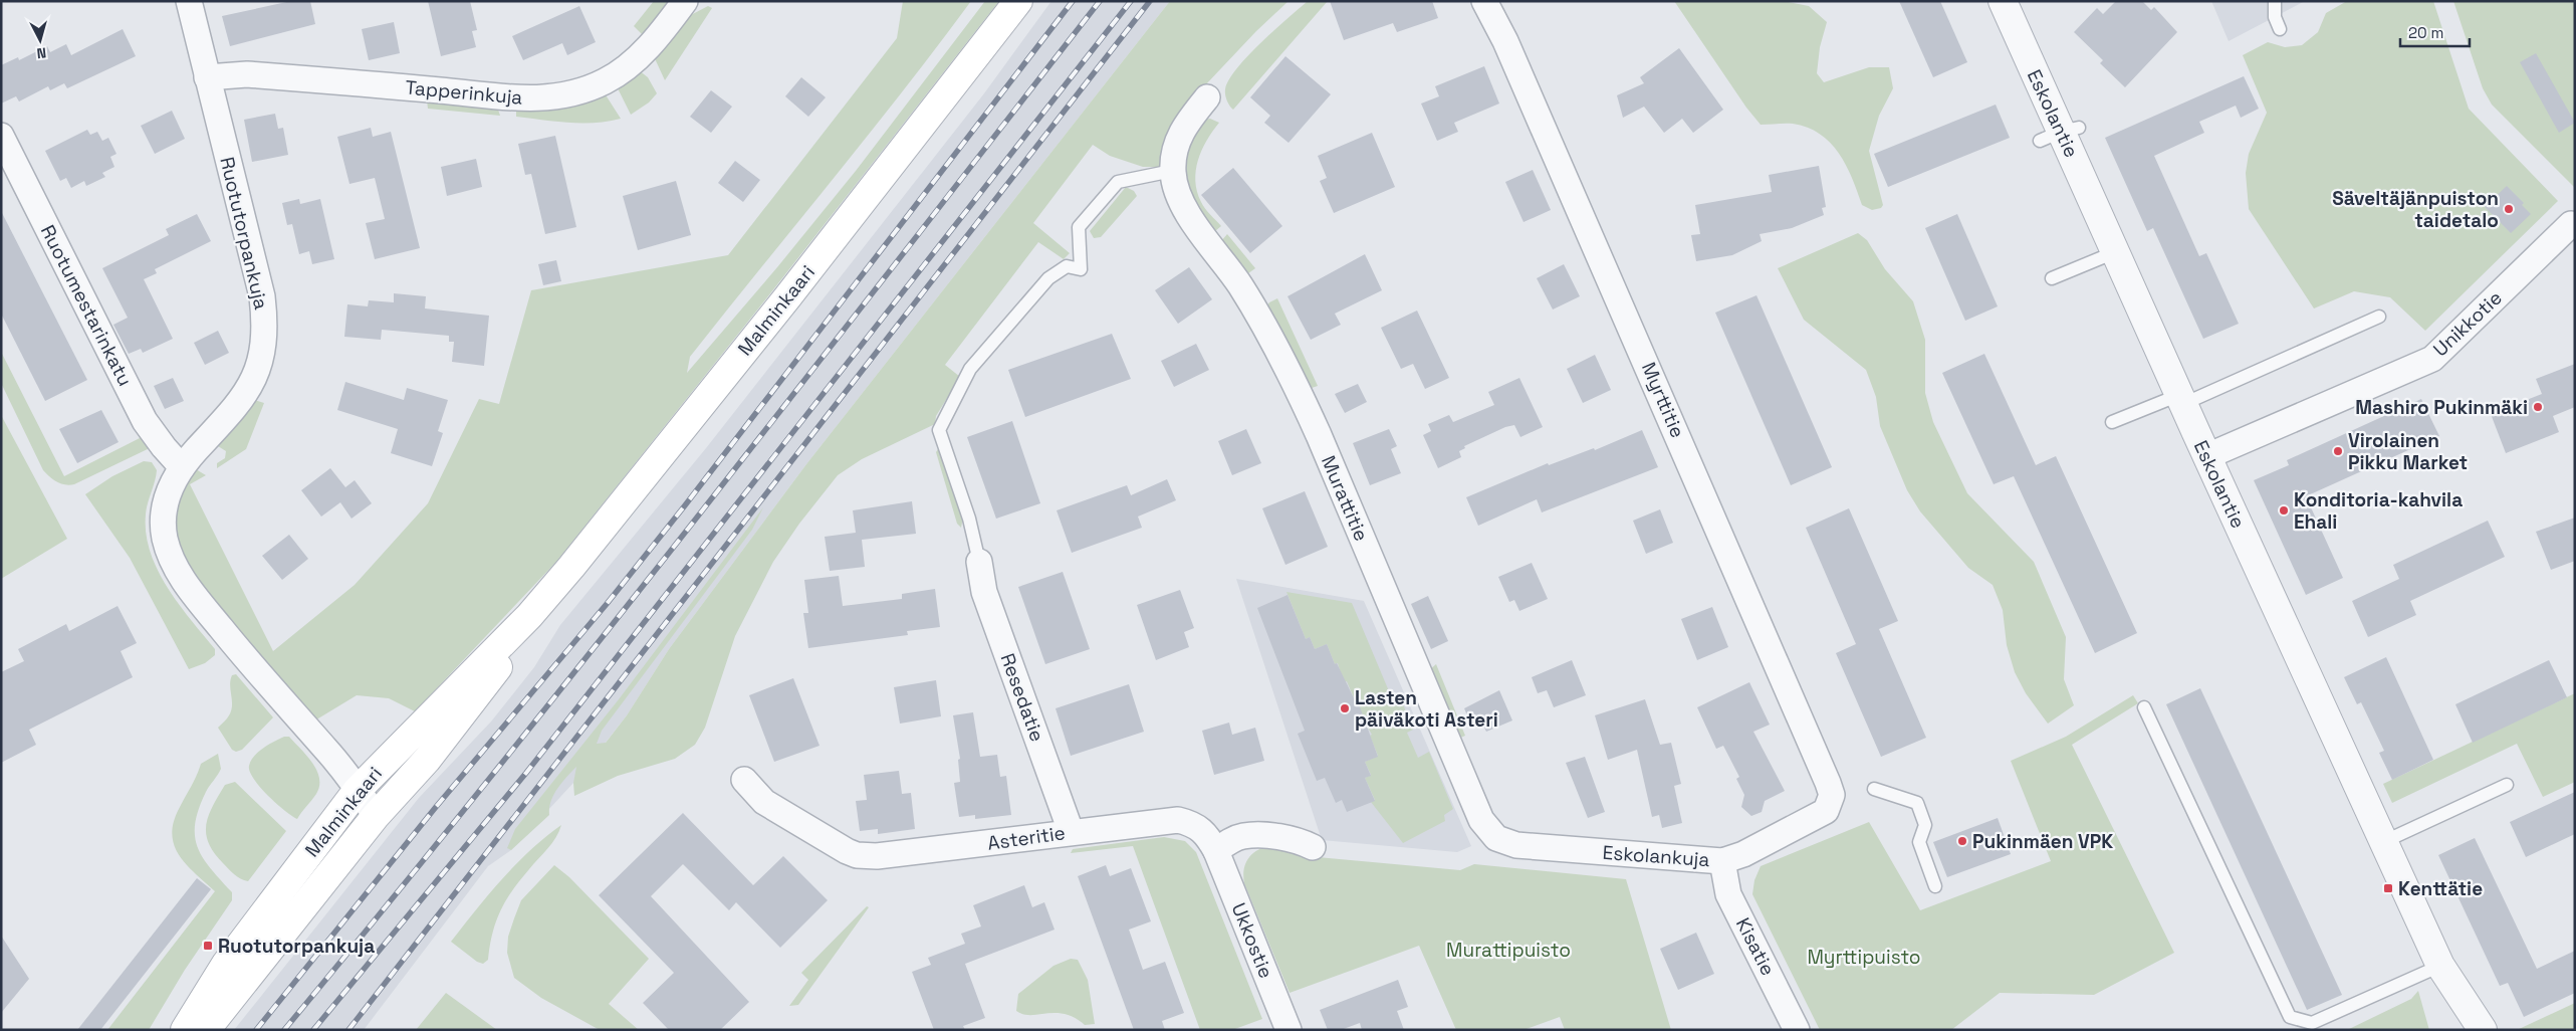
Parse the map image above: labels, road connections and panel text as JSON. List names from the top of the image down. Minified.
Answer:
{"streets":{"main road":["Malminkaari"],"street":["Tapperinkuja","Eskolantie","Ruotutorpankuja","Ruotumestarinkatu","Unikkotie","Myrttitie","Murattitie","Resedatie","Asteritie","Eskolankuja","Ukkostie","Kisatie"]},"crossings":[["Tapperinkuja","Ruotutorpankuja"],["Eskolantie","Unikkotie"],["Ruotutorpankuja","Ruotumestarinkatu"],["Ruotutorpankuja","Malminkaari"],["Myrttitie","Eskolankuja"],["Murattitie","Eskolankuja"],["Resedatie","Asteritie"],["Asteritie","Ukkostie"],["Eskolankuja","Kisatie"]],"parks":["Murattipuisto","Myrttipuisto"],"places":{"other":["Säveltäjänpuiston taidetalo","Mashiro Pukinmäki","Virolainen Pikku Market","Konditoria-kahvila Ehali","Lasten päiväkoti Asteri","Pukinmäen VPK"],"transit":["Kenttätie","Ruotutorpankuja"]},"scale_bar":"20 m","north":"bottom"}
